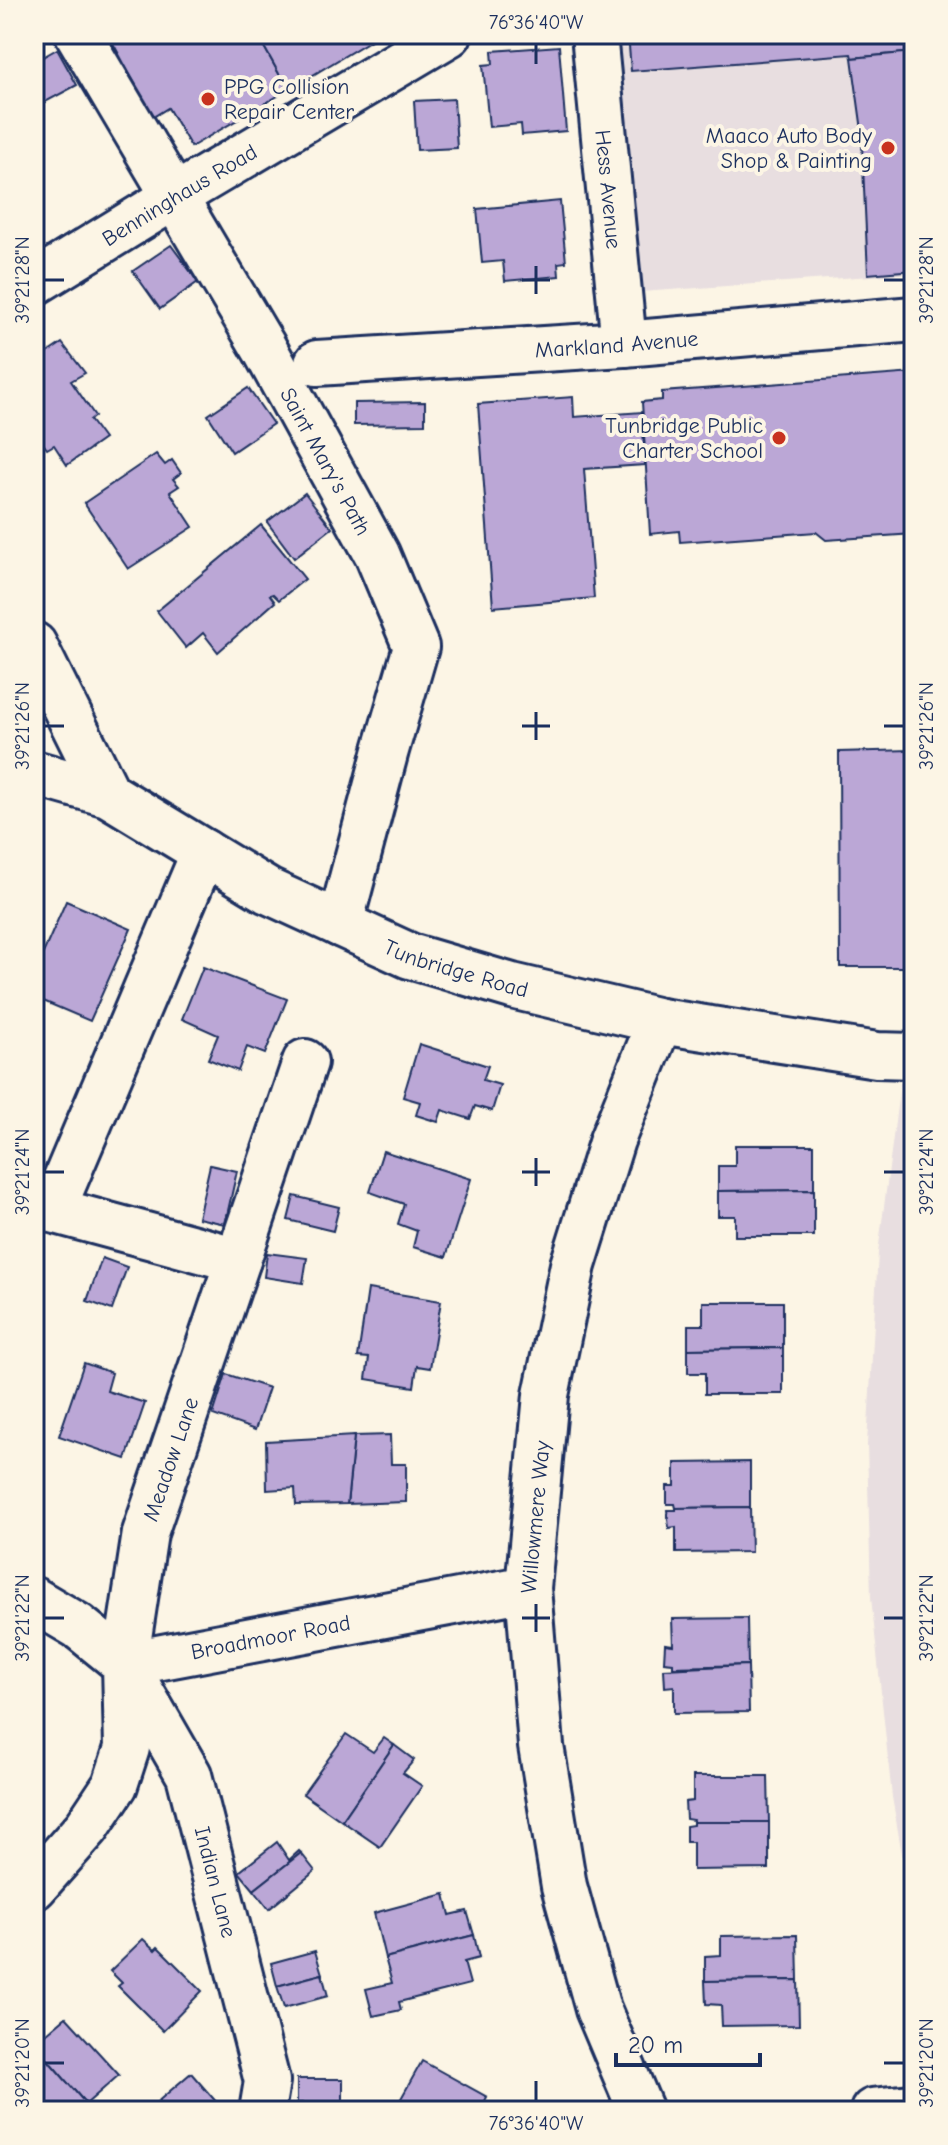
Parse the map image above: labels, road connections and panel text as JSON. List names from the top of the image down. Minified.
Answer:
{"streets":{"street":["Hess Avenue","Benninghaus Road","Markland Avenue","Saint Mary's Path","Tunbridge Road","Meadow Lane","Willowmere Way","Broadmoor Road","Indian Lane"]},"crossings":[["Hess Avenue","Markland Avenue"],["Benninghaus Road","Saint Mary's Path"],["Saint Mary's Path","Tunbridge Road"],["Tunbridge Road","Willowmere Way"],["Meadow Lane","Broadmoor Road"],["Meadow Lane","Indian Lane"],["Willowmere Way","Broadmoor Road"],["Broadmoor Road","Indian Lane"]],"places":["PPG Collision Repair Center","Maaco Auto Body Shop & Painting","Tunbridge Public Charter School"],"scale_bar":"20 m","coordinates":["76°36'40\"W","39°21'28\"N","39°21'26\"N","39°21'24\"N","39°21'22\"N","39°21'20\"N"]}
